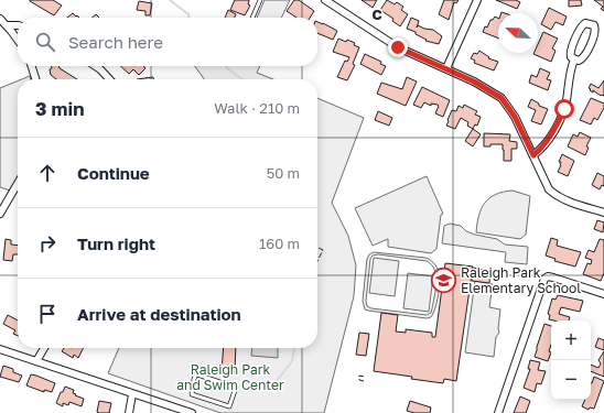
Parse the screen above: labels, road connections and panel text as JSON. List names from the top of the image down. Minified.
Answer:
{"parks":["Raleigh Park and Swim Center"],"places":{"school or university":["Raleigh Park Elementary School"]},"north":"top left","page":{"search":"Search here","heading":["3 min","Walk · 210 m"],"list":[["Continue","50 m"],["Turn right","160 m"],"Arrive at destination"],"map_buttons":["+","−"]},"grid":{"columns":["C"]}}
